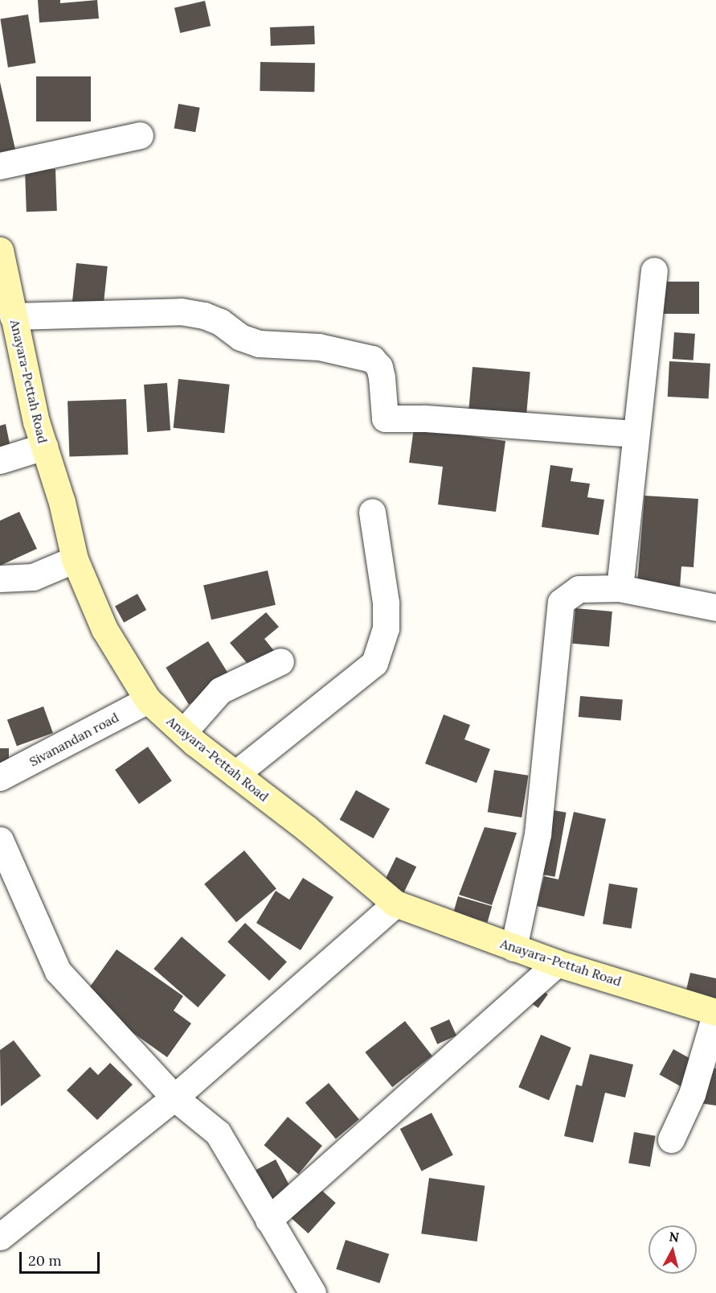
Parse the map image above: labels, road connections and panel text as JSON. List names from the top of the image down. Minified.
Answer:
{"streets":{"main road":["Anayara-Pettah Road"],"street":["Sivanandan road"]},"crossings":[["Anayara-Pettah Road","Sivanandan road"]],"scale_bar":"20 m","north":"top"}
